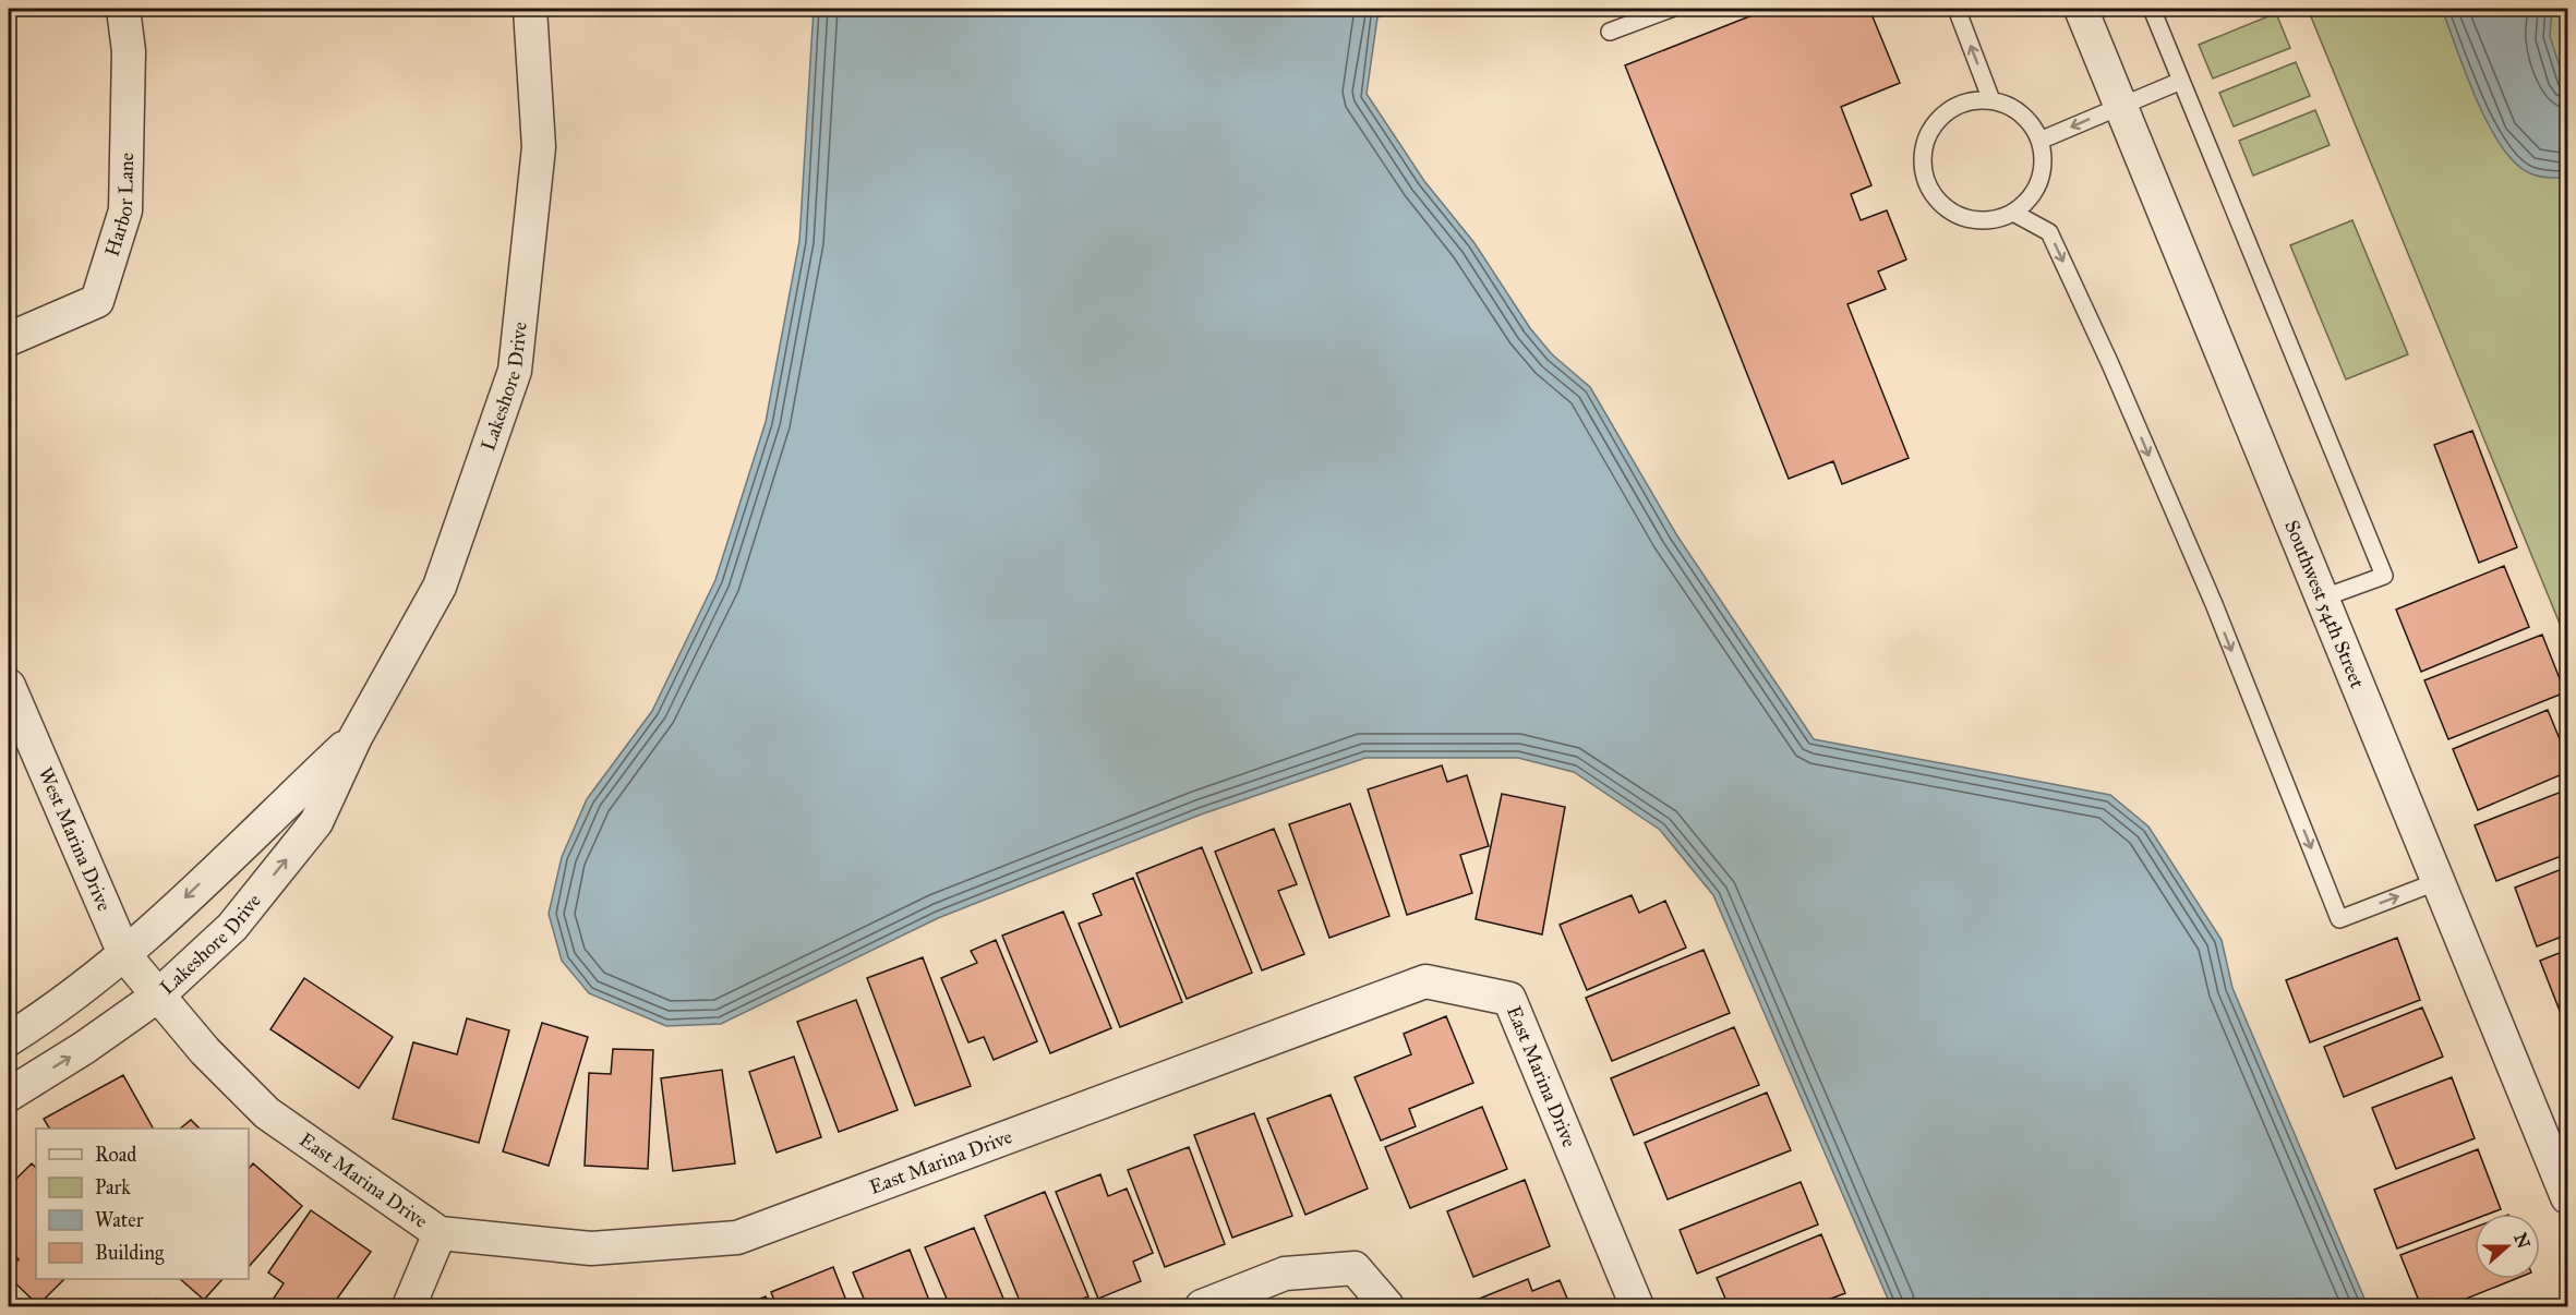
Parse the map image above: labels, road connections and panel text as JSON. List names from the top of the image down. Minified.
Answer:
{"streets":{"street":["Harbor Lane","Lakeshore Drive","Southwest 54th Street","West Marina Drive","East Marina Drive"]},"crossings":[["Lakeshore Drive","West Marina Drive"],["Lakeshore Drive","East Marina Drive"],["West Marina Drive","East Marina Drive"]],"legend":["Road","Park","Water","Building"],"north":"right"}
